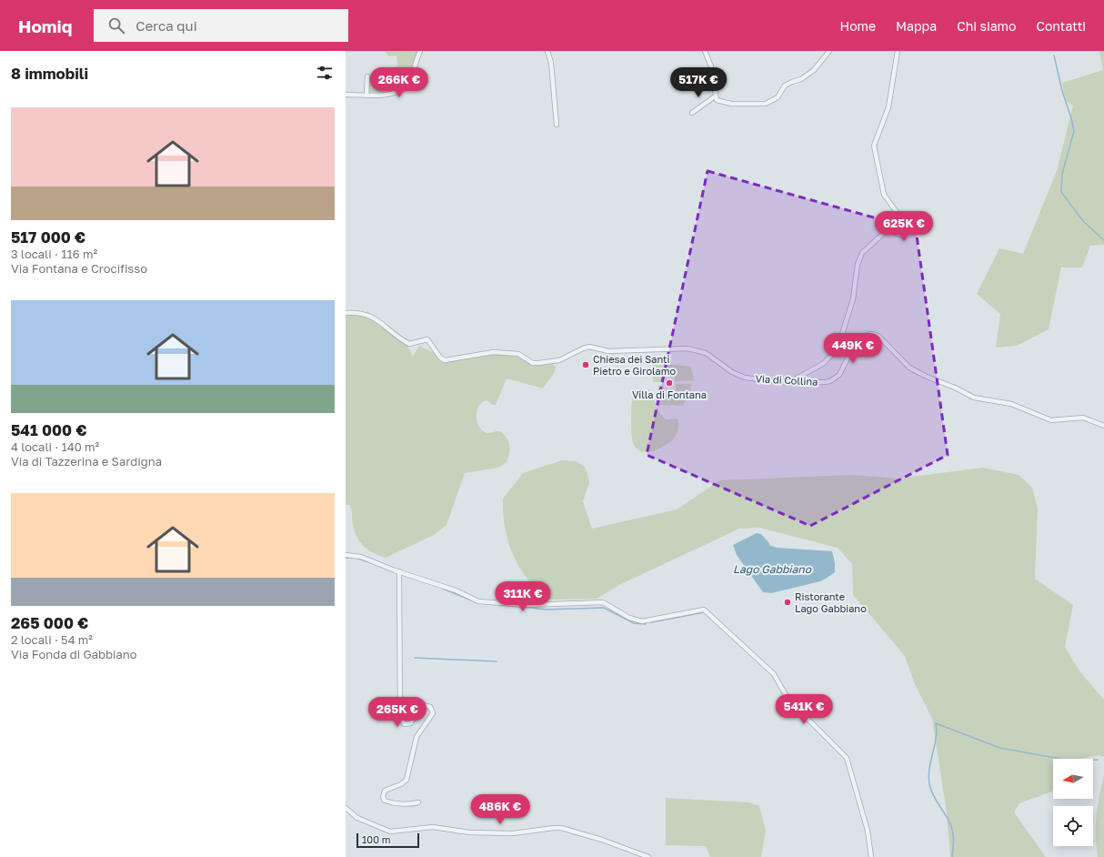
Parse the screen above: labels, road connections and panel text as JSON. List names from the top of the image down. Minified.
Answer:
{"streets":{"street":["Via di Collina"]},"water":["Lago Gabbiano"],"places":["Chiesa dei Santi Pietro e Girolamo","Villa di Fontana","Ristorante Lago Gabbiano"],"scale_bar":"100 m","north":"left","page":{"header":"Homiq","search":"Cerca qui","nav":["Home","Mappa","Chi siamo","Contatti"],"heading":"8 immobili","price":["266K €","517K €","625K €","449K €","311K €","541K €","265K €","486K €"],"list":[{"name":"517 000 €","note":"3 locali · 116 m² · Via Fontana e Crocifisso"},{"name":"541 000 €","note":"4 locali · 140 m² · Via di Tazzerina e Sardigna"},{"name":"265 000 €","note":"2 locali · 54 m² · Via Fonda di Gabbiano"}],"scale":"100 m"}}
